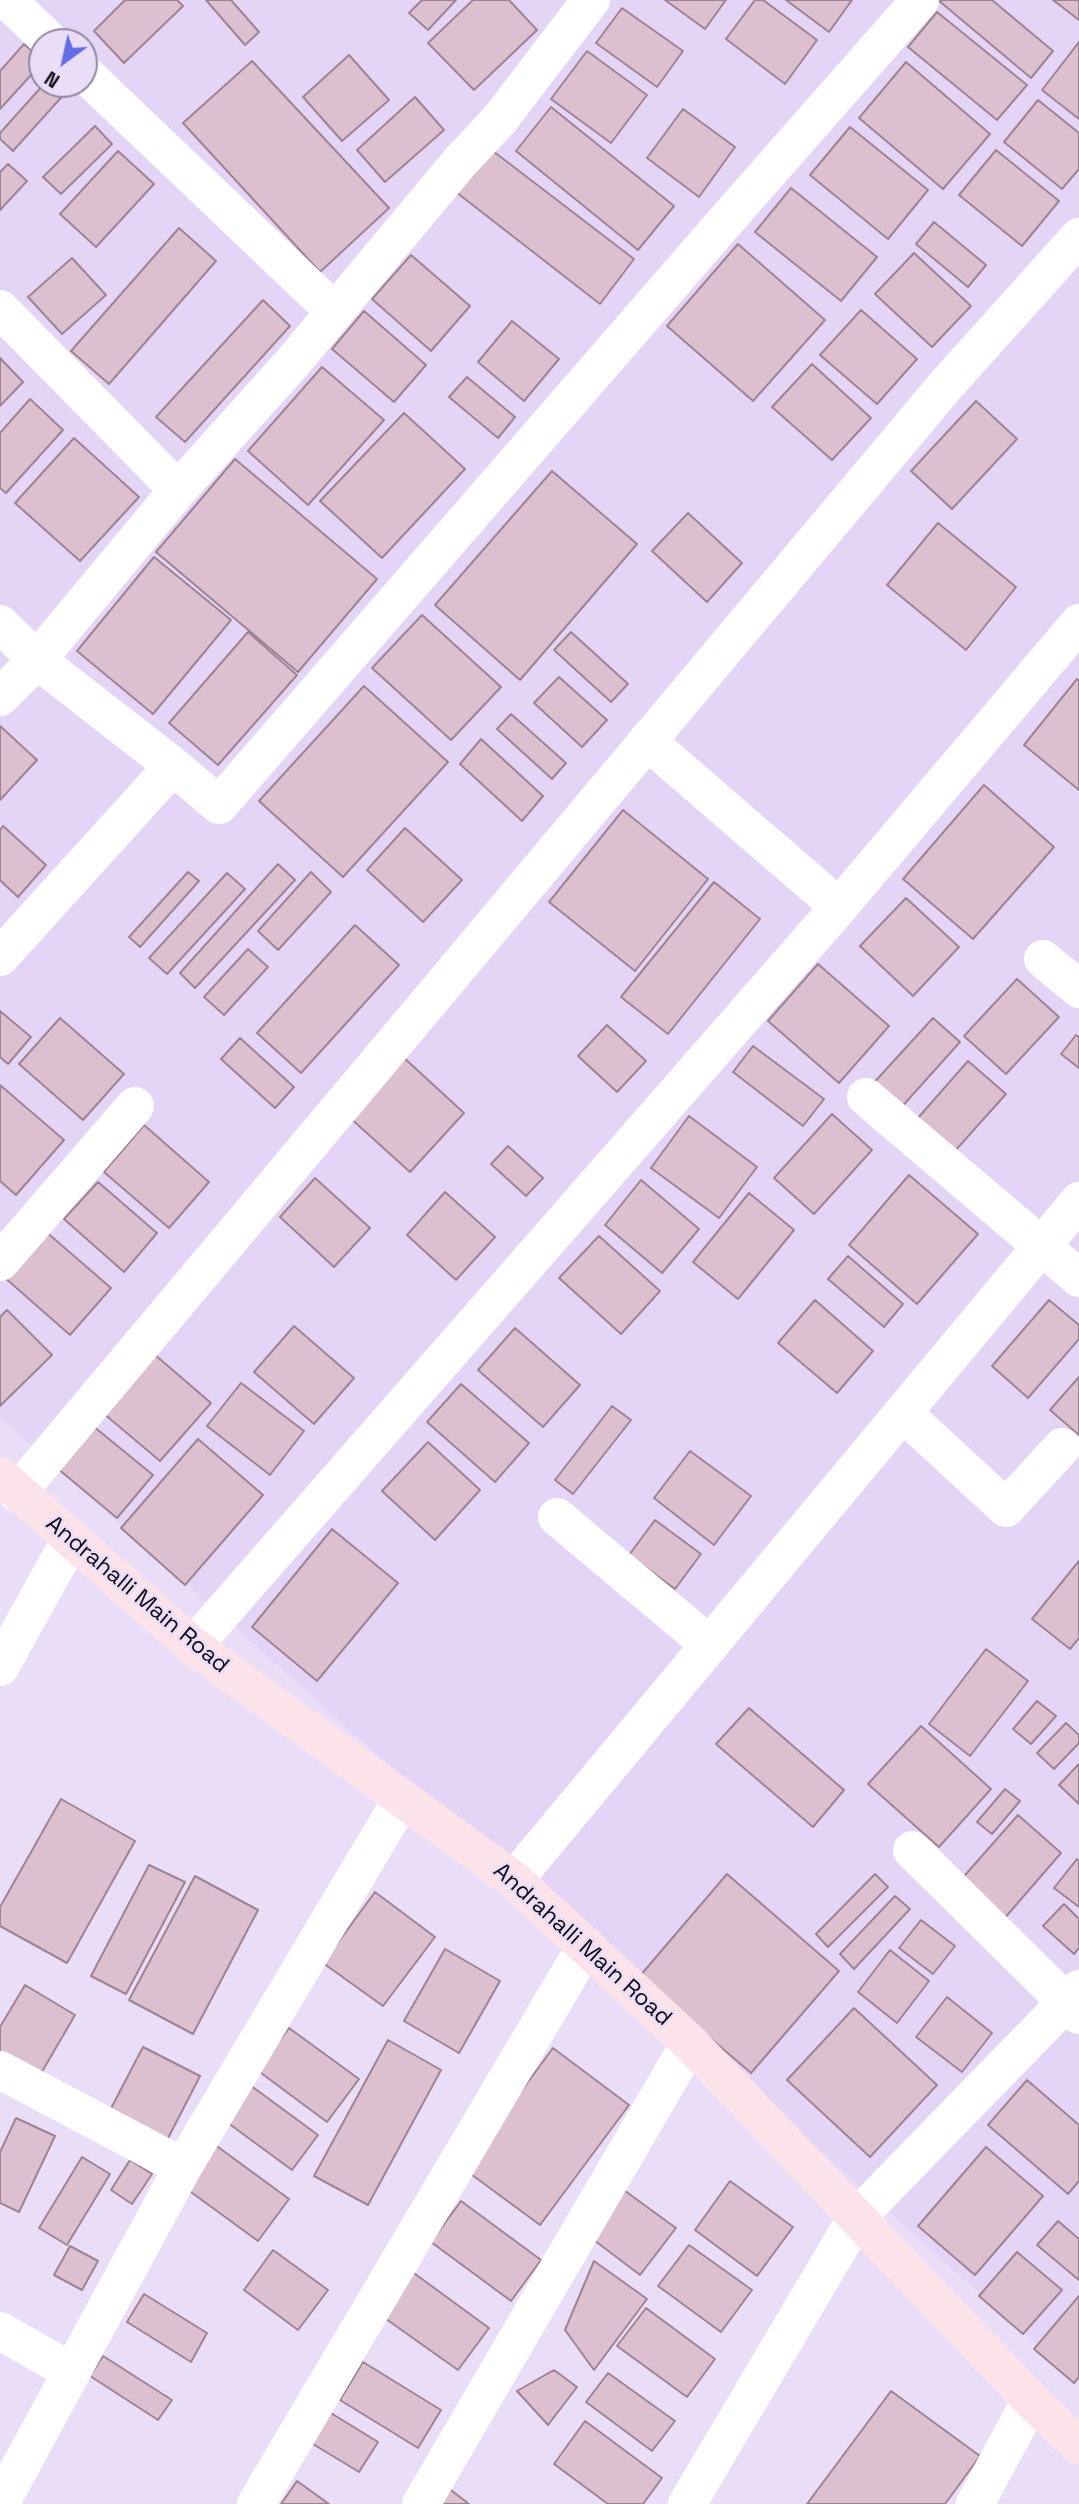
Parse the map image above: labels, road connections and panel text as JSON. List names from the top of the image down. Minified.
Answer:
{"streets":{"street":["Andrahalli Main Road"]},"north":"bottom left"}
